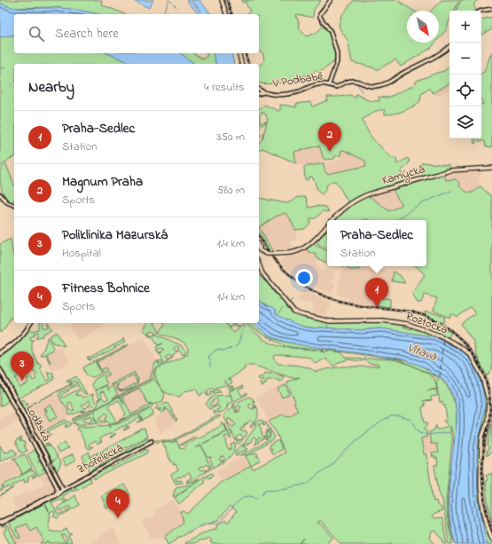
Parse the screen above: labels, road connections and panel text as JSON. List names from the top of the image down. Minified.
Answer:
{"streets":{"main road":["Kamýcká","Roztocká"],"street":["V Podbabě","Lodžská","Zhořelecká"]},"crossings":[["Lodžská","Zhořelecká"]],"water":["Vltava"],"north":"bottom right","page":{"map_buttons":["+","−"],"search":"Search here","heading":["Nearby","4 results"],"list":[{"mark":"1","name":"Praha-Sedlec","note":"Station","value":"350 m"},{"mark":"2","name":"Magnum Praha","note":"Sports","value":"580 m"},{"mark":"3","name":"Poliklinika Mazurská","note":"Hospital","value":"1.4 km"},{"mark":"4","name":"Fitness Bohnice","note":"Sports","value":"1.4 km"}],"pins":["2","1","3","4"],"popup":["Praha-Sedlec","Station"]}}
